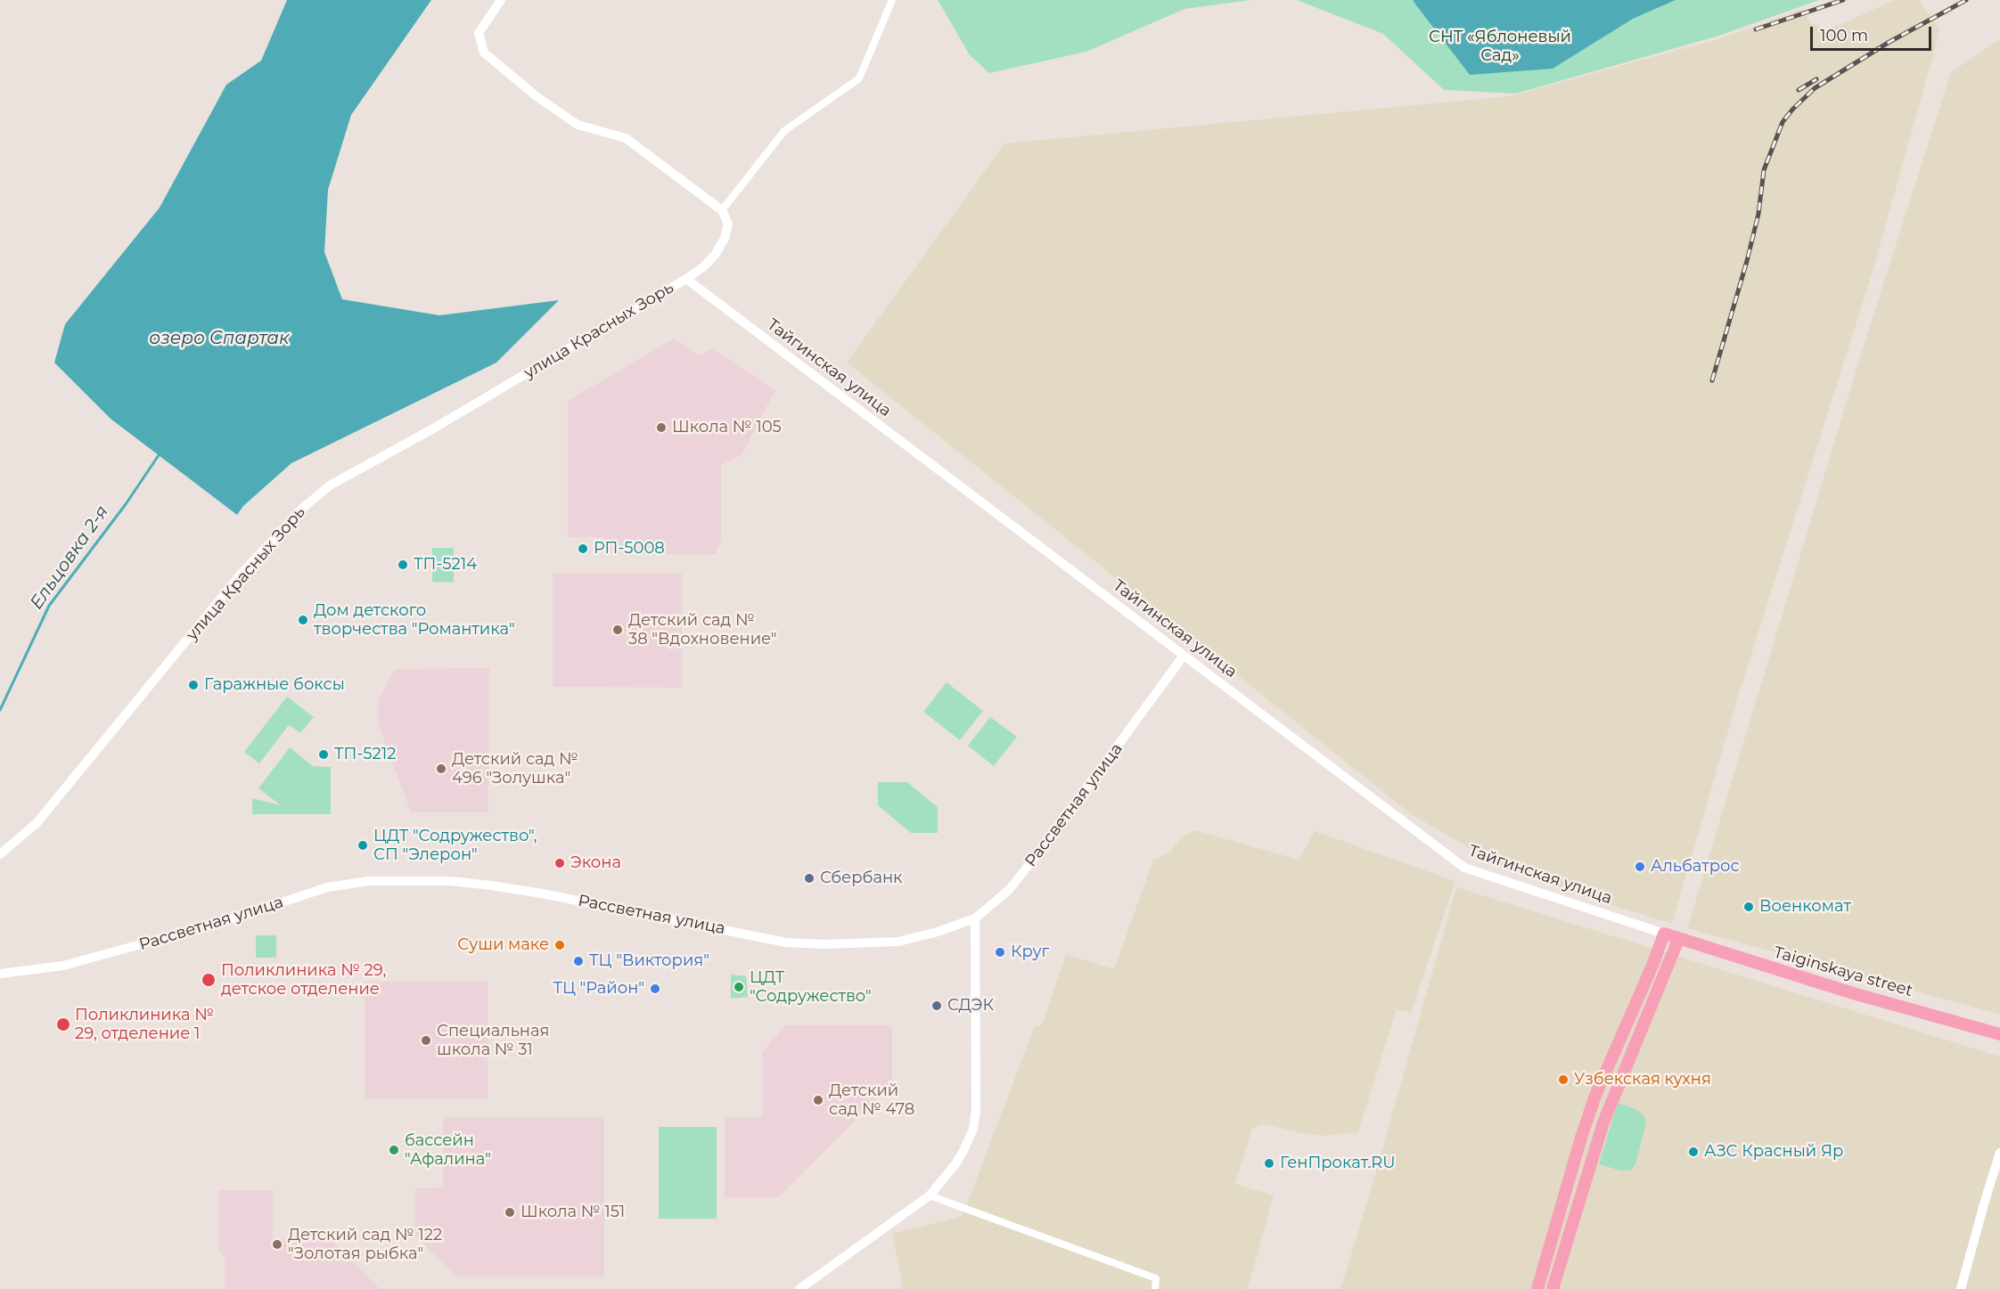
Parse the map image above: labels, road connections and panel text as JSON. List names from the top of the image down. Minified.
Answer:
{"streets":{"highway":["Тайгинская улица","Taiginskaya street"],"main road":["улица Красных Зорь","Рассветная улица"]},"crossings":[["улица Красных Зорь","Тайгинская улица"],["Тайгинская улица","Рассветная улица"],["Тайгинская улица","Taiginskaya street"]],"water":["озеро Спартак","Ельцовка 2-я"],"parks":["СНТ «Яблоневый Сад»"],"places":["Школа № 105","РП-5008","ТП-5214","Дом детского творчества \"Романтика\"","Детский сад № 38 \"Вдохновение\"","Гаражные боксы","ТП-5212","Детский сад № 496 \"Золушка\"","ЦДТ \"Содружество\", СП \"Элерон\"","Экона","Альбатрос","Сбербанк","Военкомат","Суши маке","Круг","ТЦ \"Виктория\"","Поликлиника № 29, детское отделение","ЦДТ \"Содружество\"","ТЦ \"Район\"","СДЭК","Поликлиника № 29, отделение 1","Специальная школа № 31","Узбекская кухня","Детский сад № 478","бассейн \"Афалина\"","АЗС Красный Яр","ГенПрокат.RU","Школа № 151","Детский сад № 122 \"Золотая рыбка\""],"scale_bar":"100 m"}
